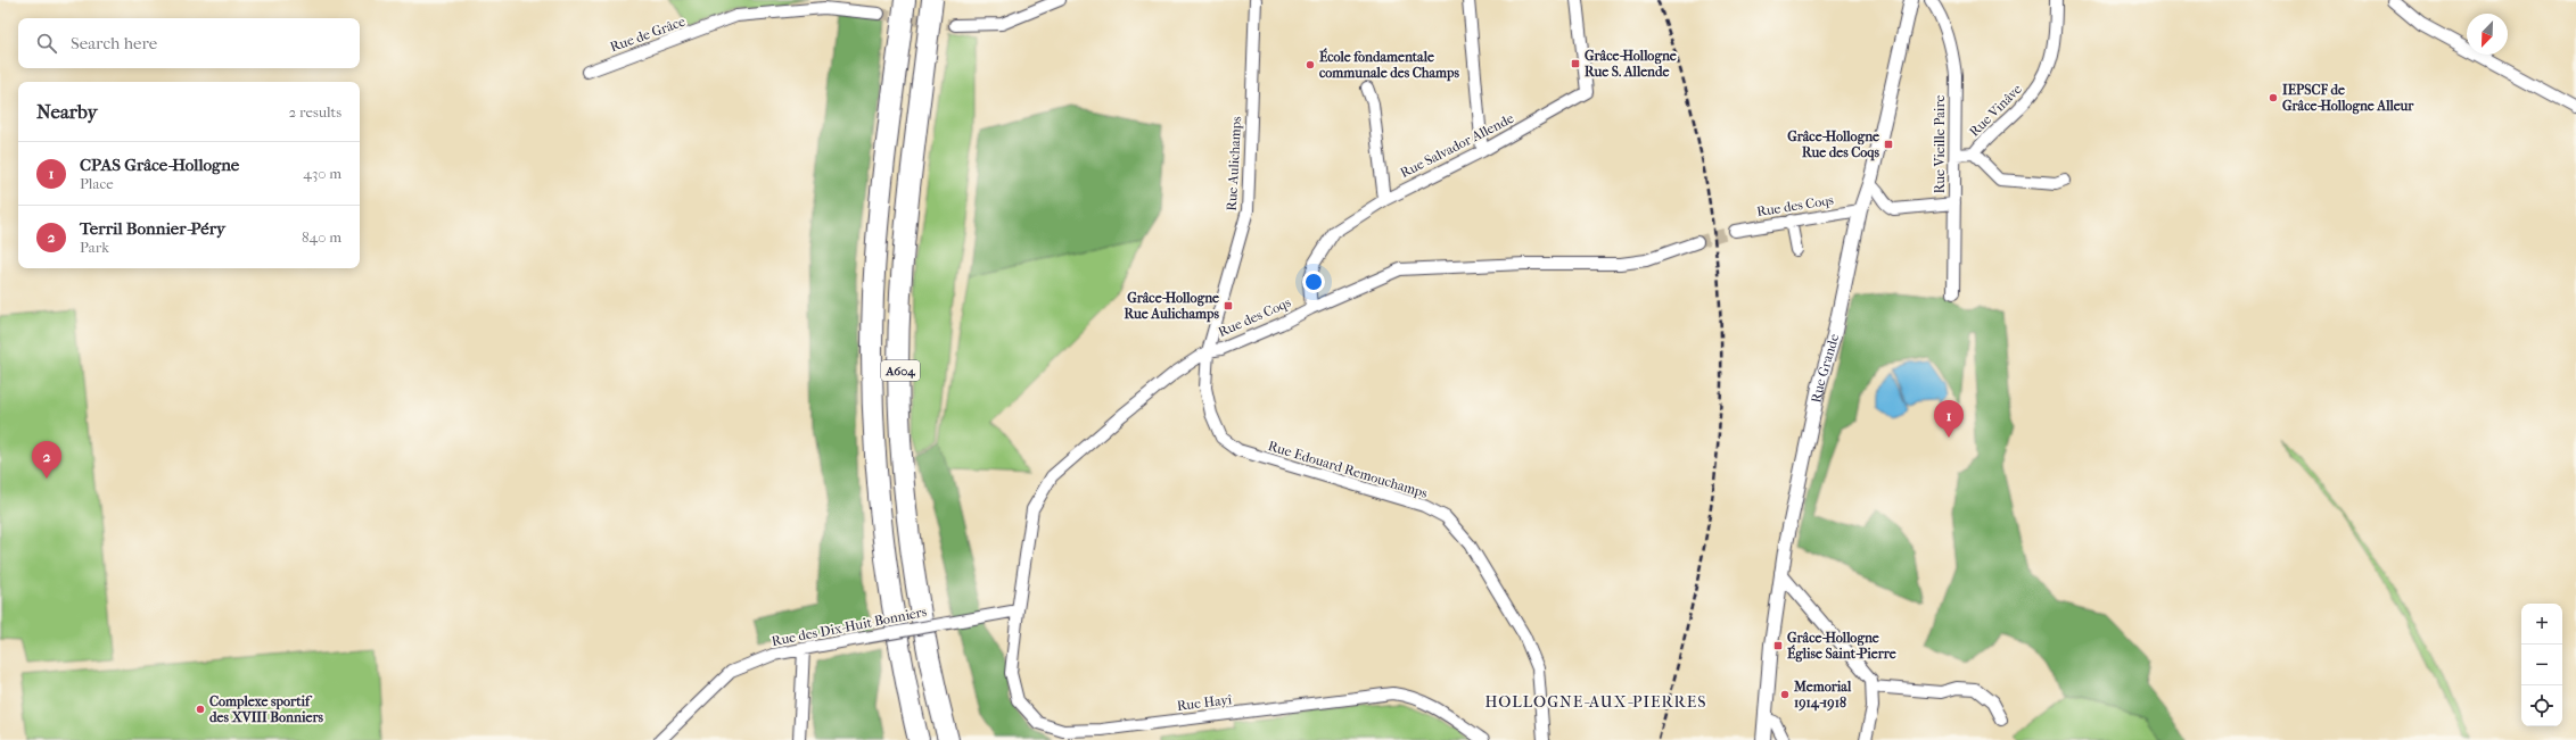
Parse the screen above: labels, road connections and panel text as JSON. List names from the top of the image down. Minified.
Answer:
{"streets":{"highway":["A604"],"street":["Rue de Grâce","Rue Vinâve","Rue Vieille Paire","Rue Salvador Allende","Rue Aulichamps","Rue des Coqs","Rue Grande","Rue Edouard Remouchamps","Rue des Dix-Huit Bonniers","Rue Hayî"]},"crossings":[["Rue Vinâve","Rue Vieille Paire"],["Rue Salvador Allende","Rue des Coqs"],["Rue Aulichamps","Rue des Coqs"],["Rue Aulichamps","Rue Edouard Remouchamps"],["Rue des Coqs","Rue Grande"],["Rue des Coqs","Rue Edouard Remouchamps"],["Rue des Coqs","Rue des Dix-Huit Bonniers"],["Rue des Coqs","Rue Hayî"],["Rue des Dix-Huit Bonniers","Rue Hayî"]],"districts":["HOLLOGNE-AUX-PIERRES"],"places":{"transit":["Grâce-Hollogne Rue S. Allende","Grâce-Hollogne Rue des Coqs","Grâce-Hollogne Rue Aulichamps","Grâce-Hollogne Église Saint-Pierre"],"other":["École fondamentale communale des Champs","IEPSCF de Grâce-Hollogne Alleur","Memorial 1914-1918","Complexe sportif des XVIII Bonniers"]},"north":"bottom left","page":{"search":"Search here","heading":["Nearby","2 results"],"list":[{"mark":"1","name":"CPAS Grâce-Hollogne","note":"Place","value":"430 m"},{"mark":"2","name":"Terril Bonnier-Péry","note":"Park","value":"840 m"}],"pins":["1","2"],"map_buttons":["+","−"]}}
